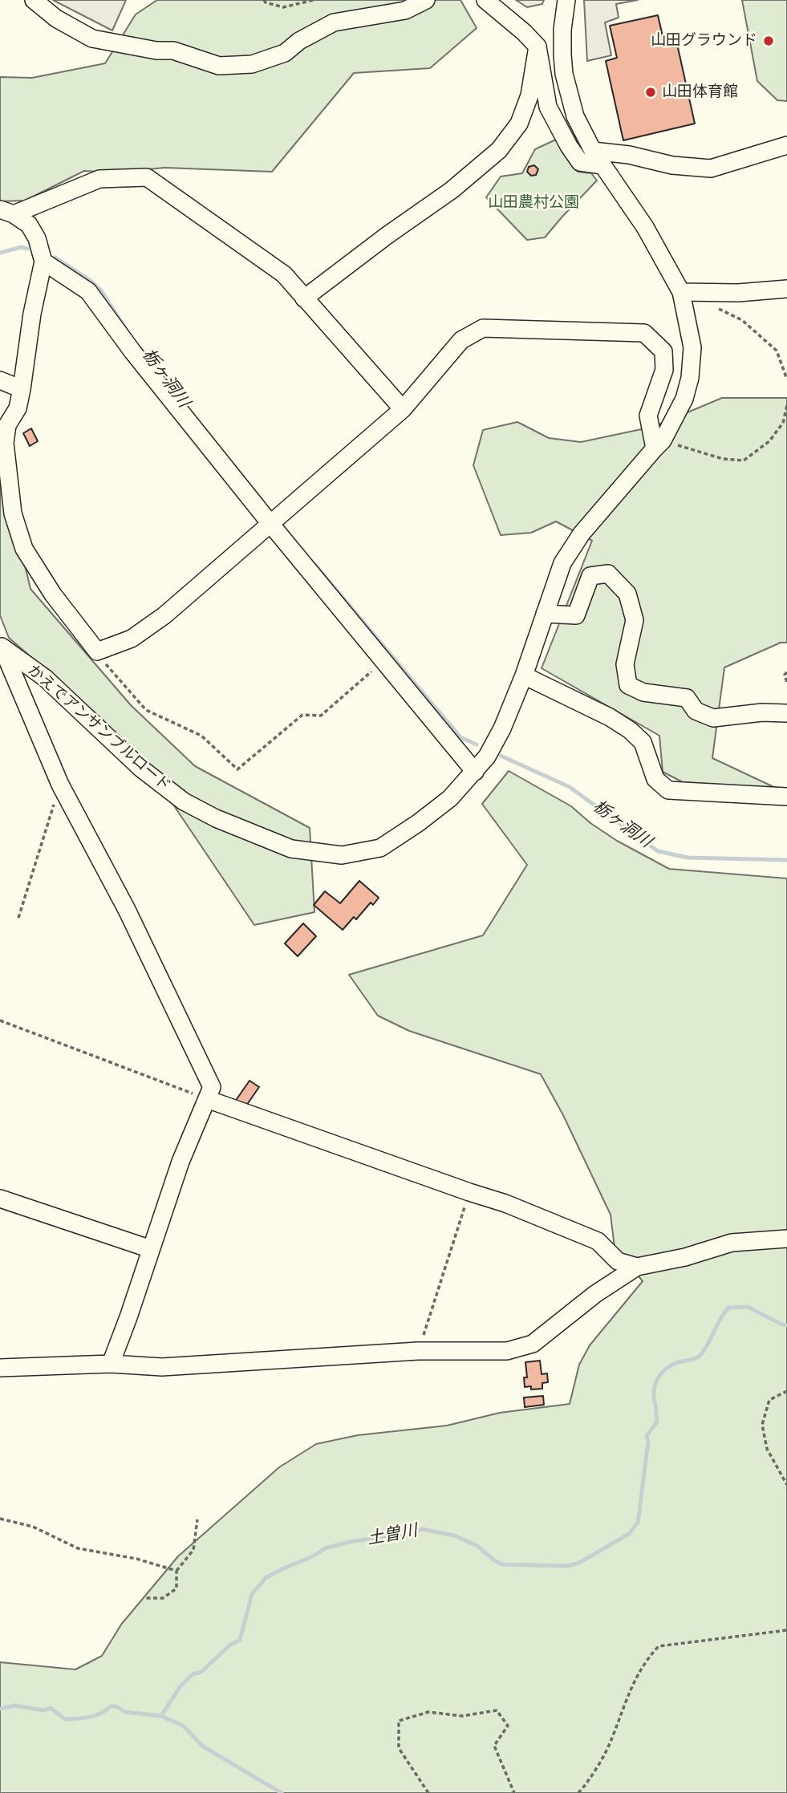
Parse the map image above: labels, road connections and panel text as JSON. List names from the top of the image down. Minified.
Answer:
{"streets":{"street":["かえでアンサンブルロード"]},"water":["栃ヶ洞川","土曽川"],"parks":["山田農村公園"],"places":["山田グラウンド","山田体育館"]}
